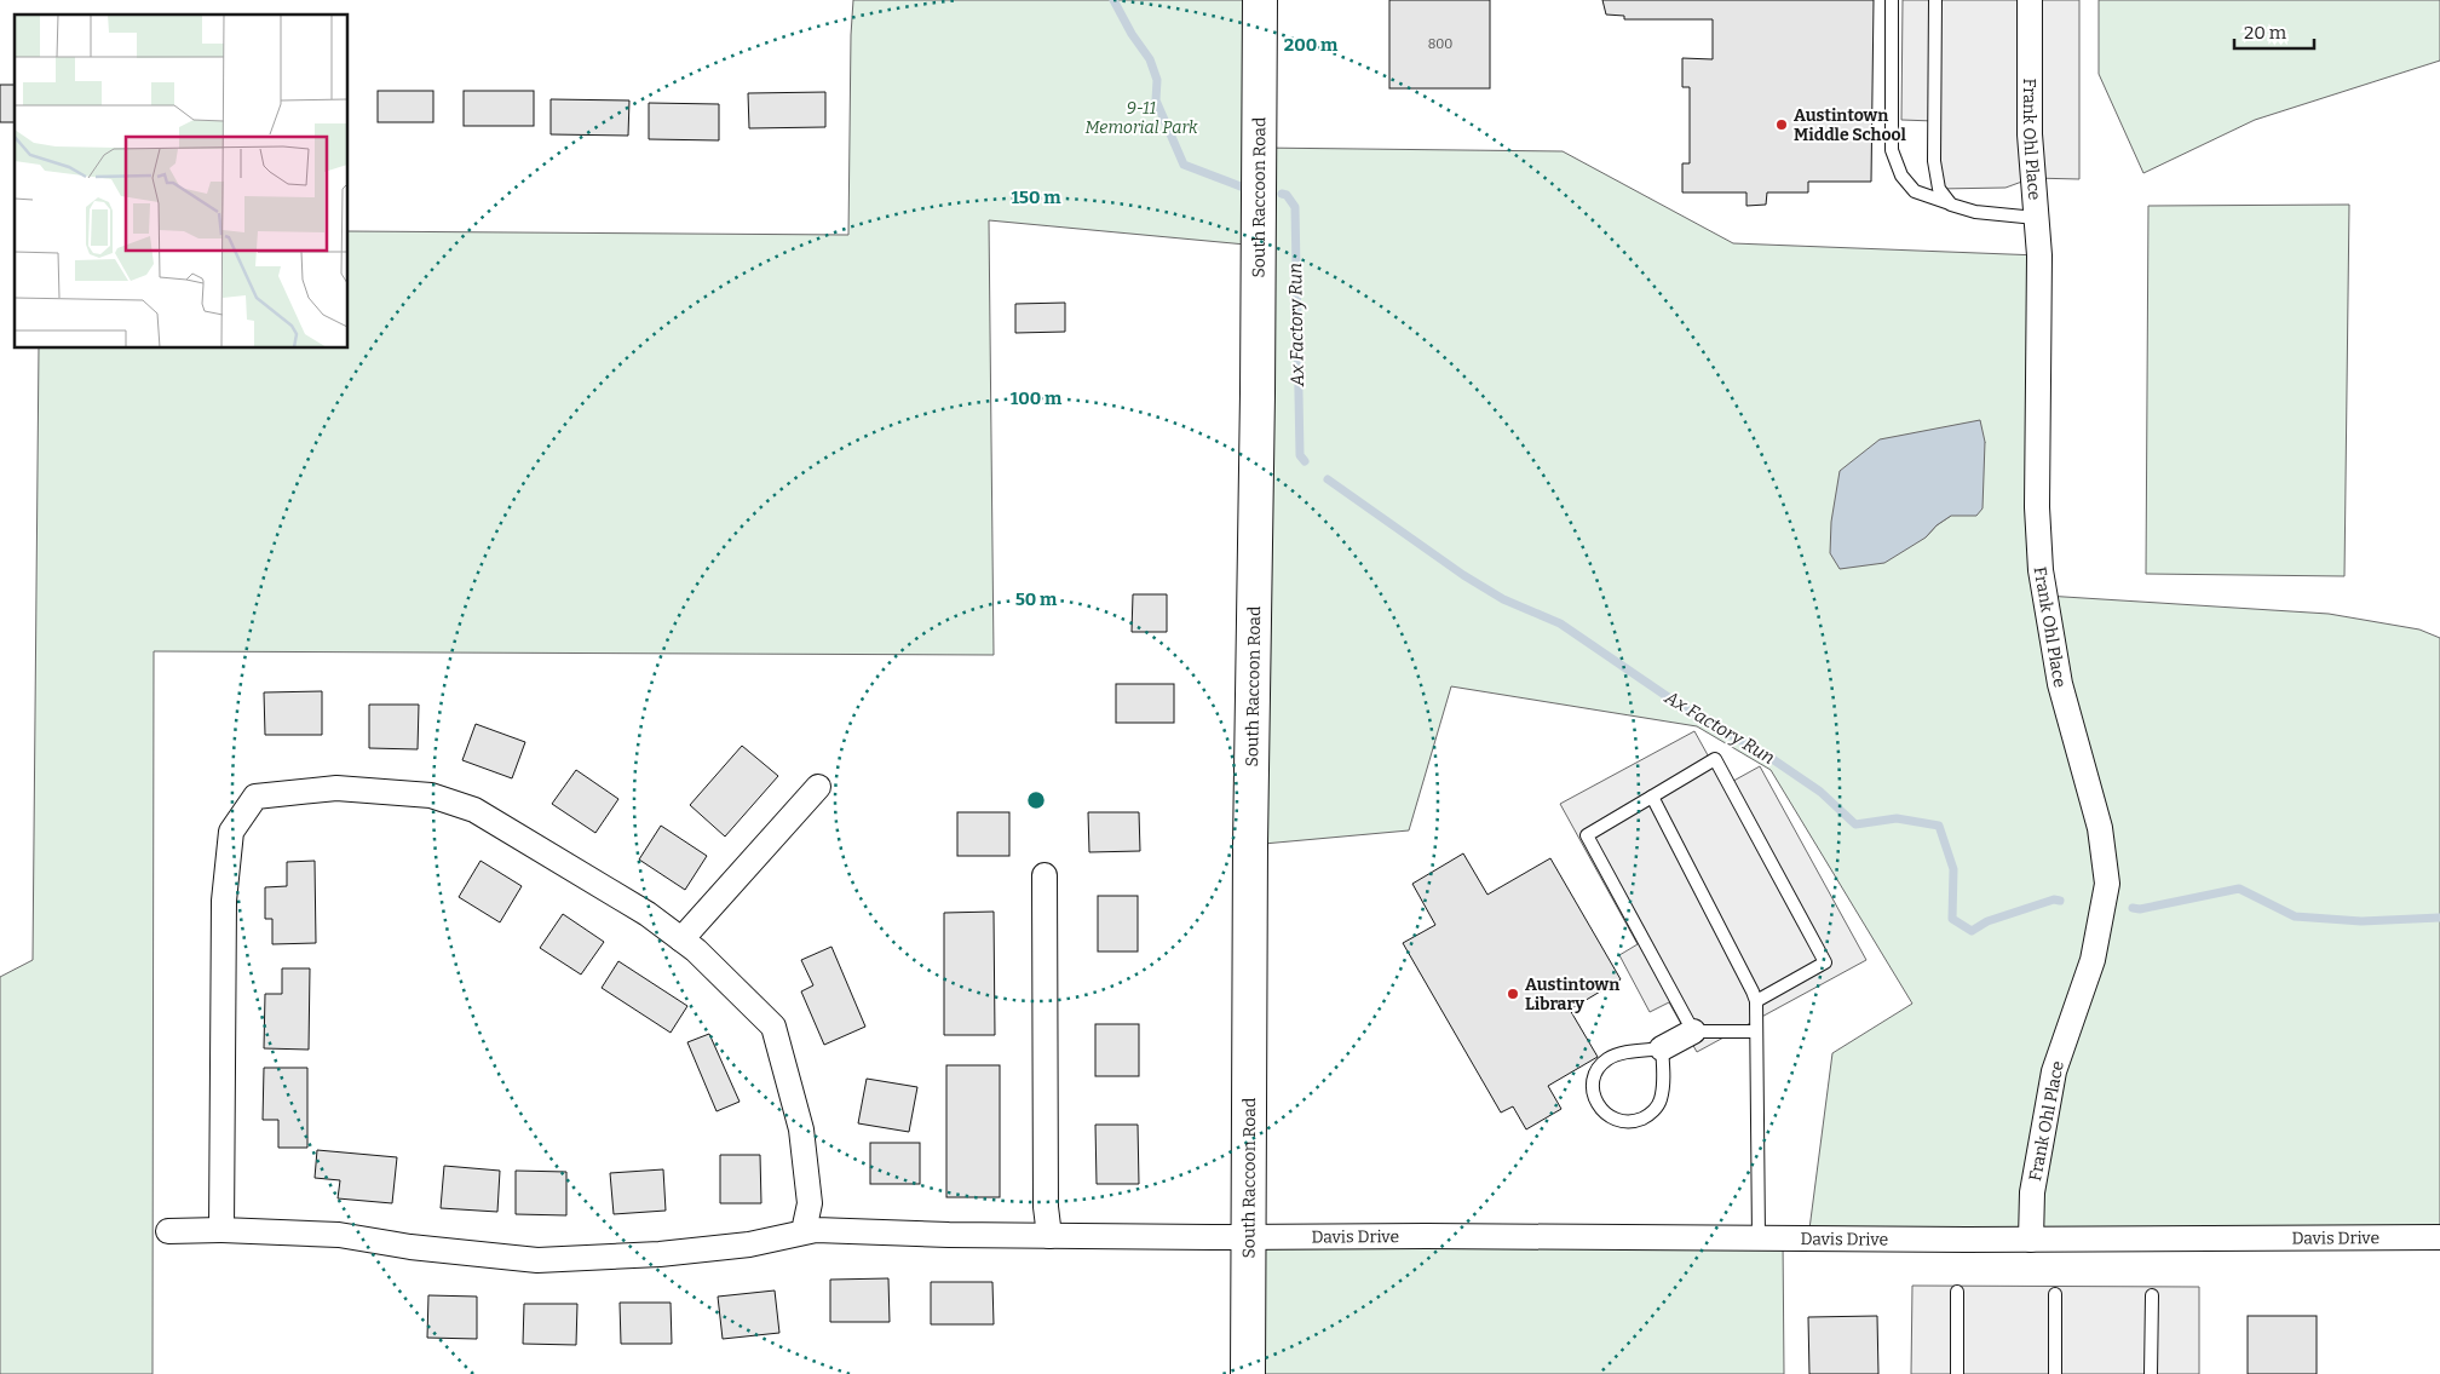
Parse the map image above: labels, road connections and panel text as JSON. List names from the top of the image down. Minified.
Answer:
{"streets":{"street":["Frank Ohl Place","South Raccoon Road","Davis Drive"]},"crossings":[["Frank Ohl Place","Davis Drive"],["South Raccoon Road","Davis Drive"]],"water":["Ax Factory Run"],"parks":["9-11 Memorial Park"],"places":["Austintown Middle School","Austintown Library"],"house_numbers":["800"],"scale_bar":"20 m","rings":["200 m","150 m","100 m","50 m"]}
